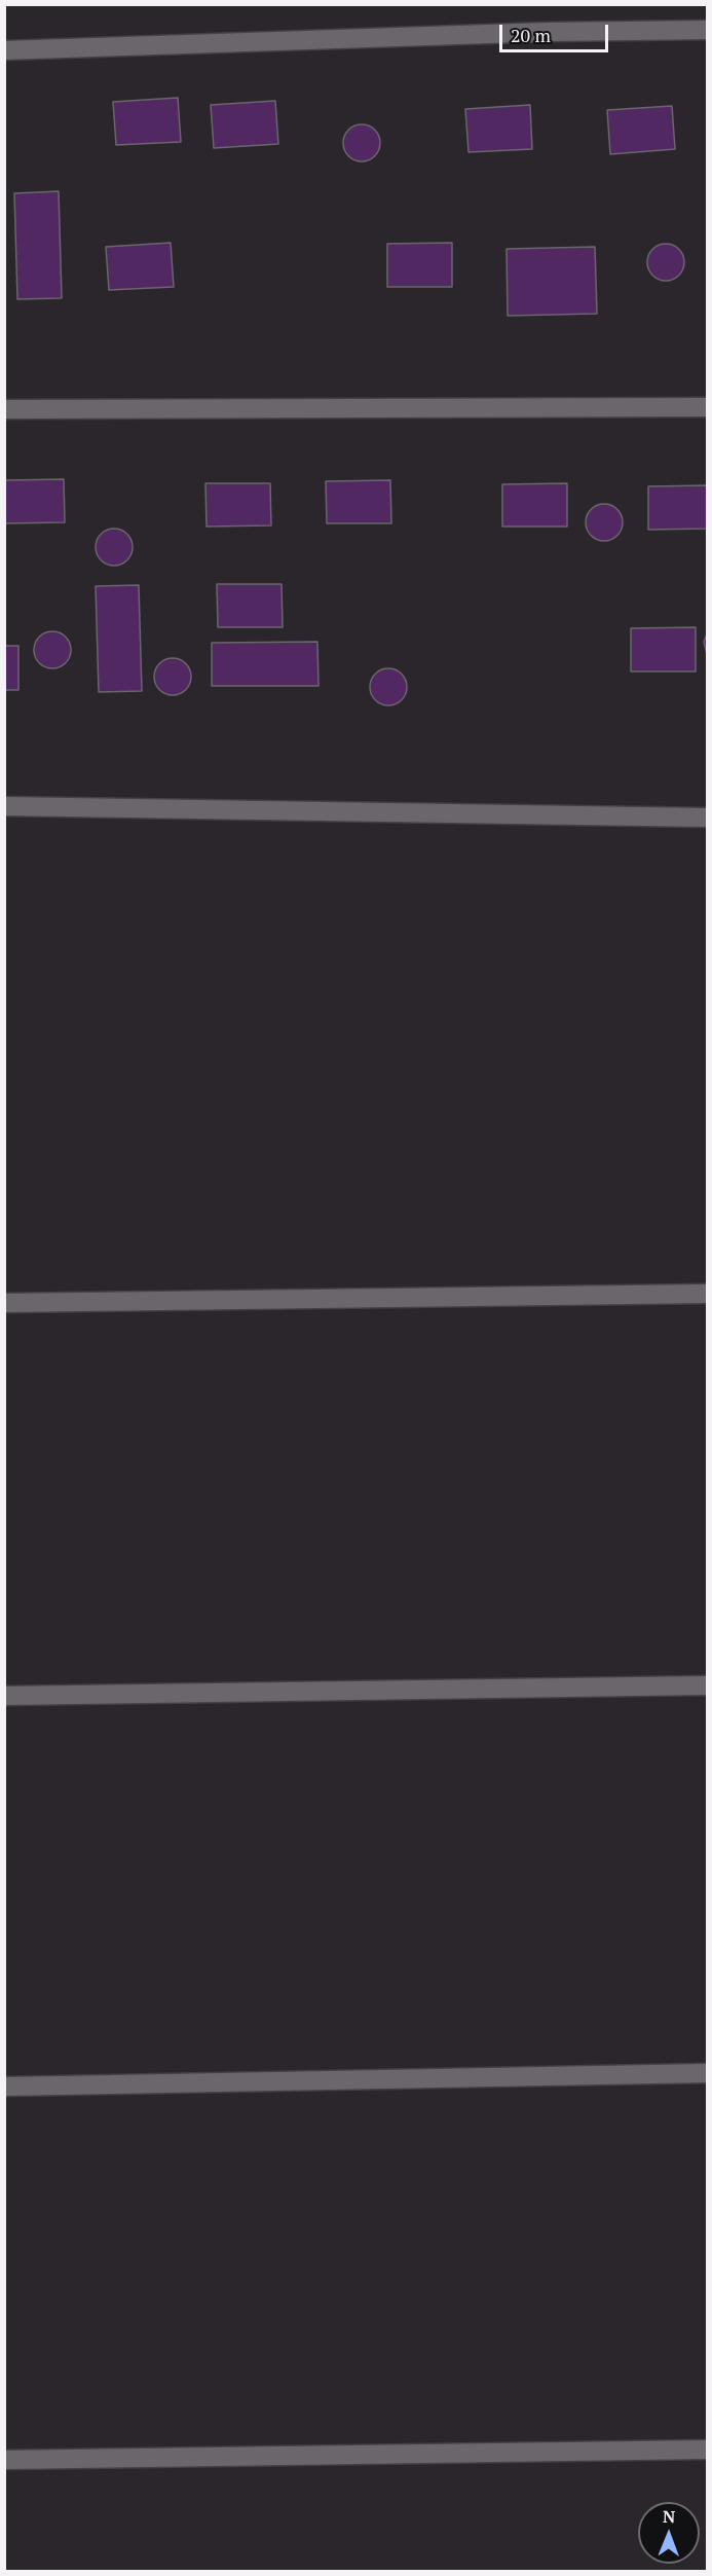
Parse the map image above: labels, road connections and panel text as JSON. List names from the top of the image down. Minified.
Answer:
{"scale_bar":"20 m","north":"top"}
